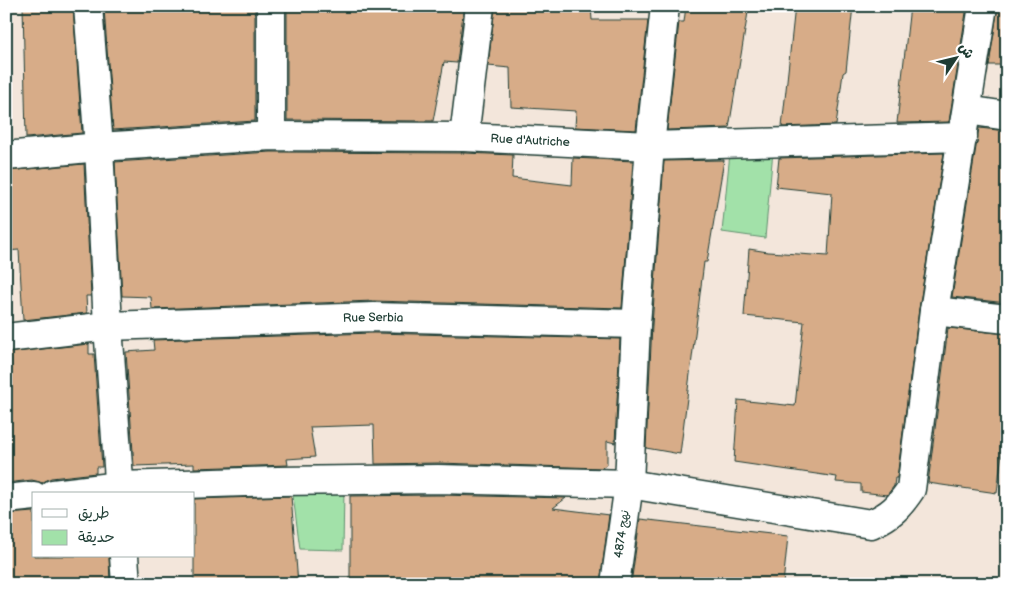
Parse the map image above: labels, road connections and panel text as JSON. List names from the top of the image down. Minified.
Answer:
{"streets":{"street":["Rue d'Autriche","Rue Serbia","نهج 4874"]},"crossings":[["Rue d'Autriche","نهج 4874"],["Rue Serbia","نهج 4874"]],"legend":["طريق","حديقة"],"north":"top right"}
